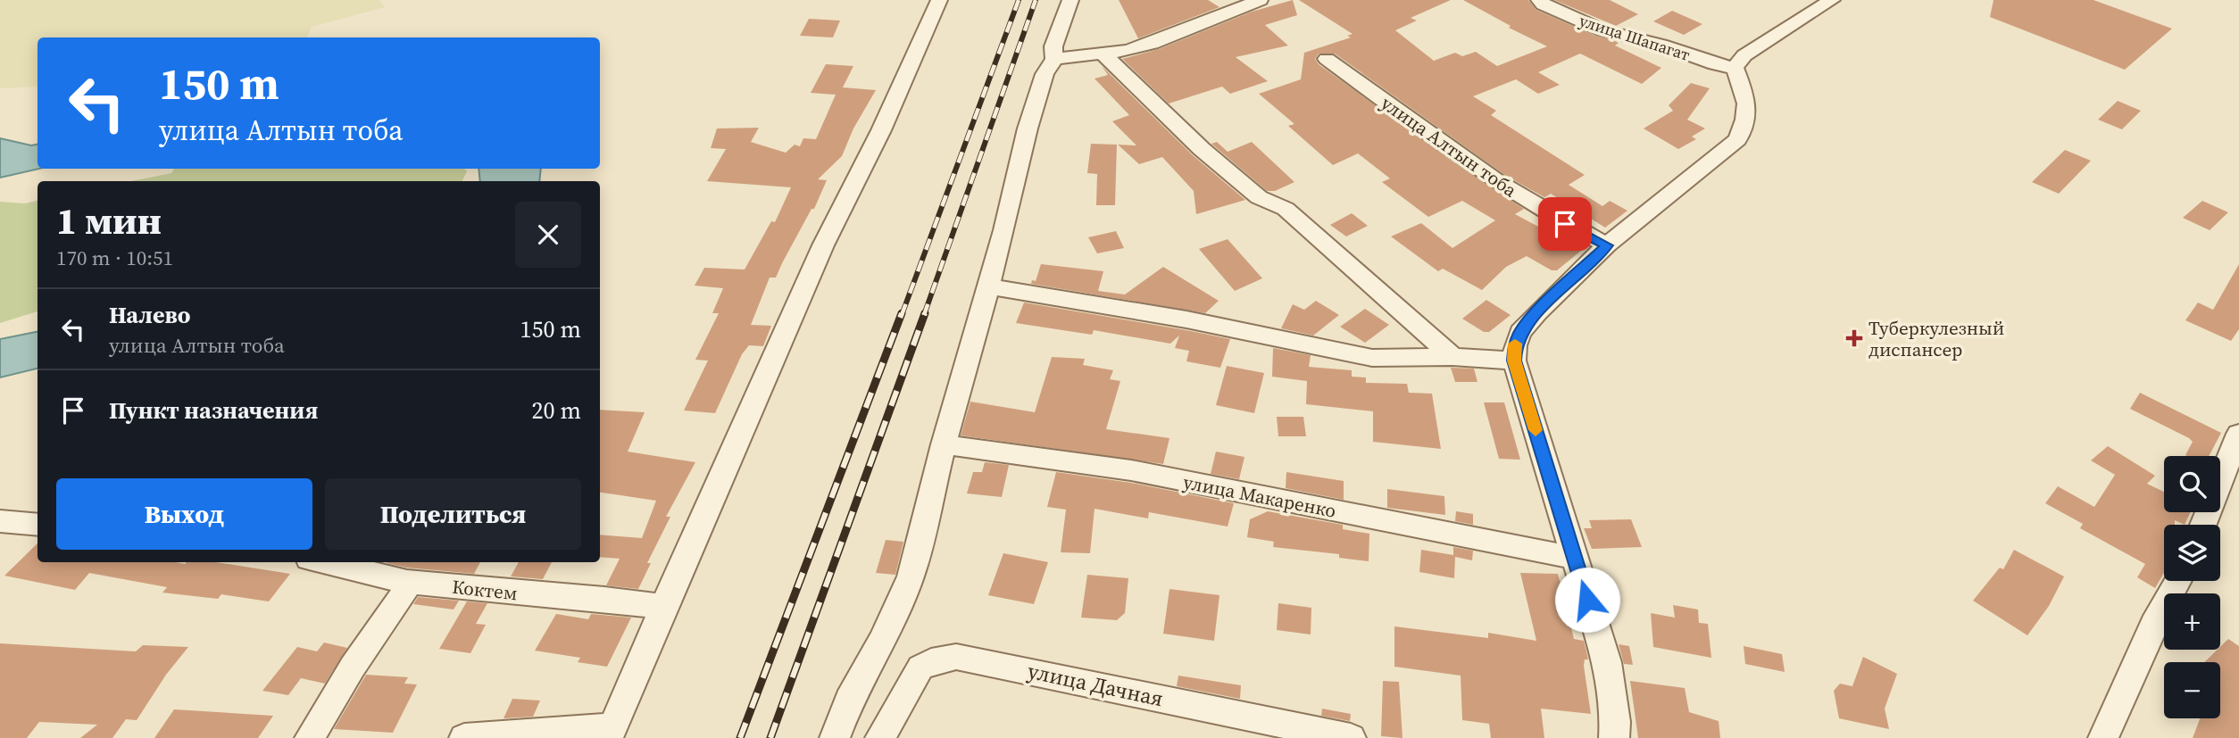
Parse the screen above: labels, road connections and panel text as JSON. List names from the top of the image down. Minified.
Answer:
{"streets":{"street":["улица Шапагат","улица Алтын тоба","улица Макаренко","Коктем","улица Дачная"]},"places":{"health":["Туберкулезный диспансер"]},"page":{"turn":["150 m","улица Алтын тоба"],"heading":["1 мин","170 m · 10:51"],"list":[{"name":"Налево","note":"улица Алтын тоба","value":"150 m"},{"name":"Пункт назначения","value":"20 m"}],"map_buttons":["+","−"],"buttons":["Выход","Поделиться"]}}
